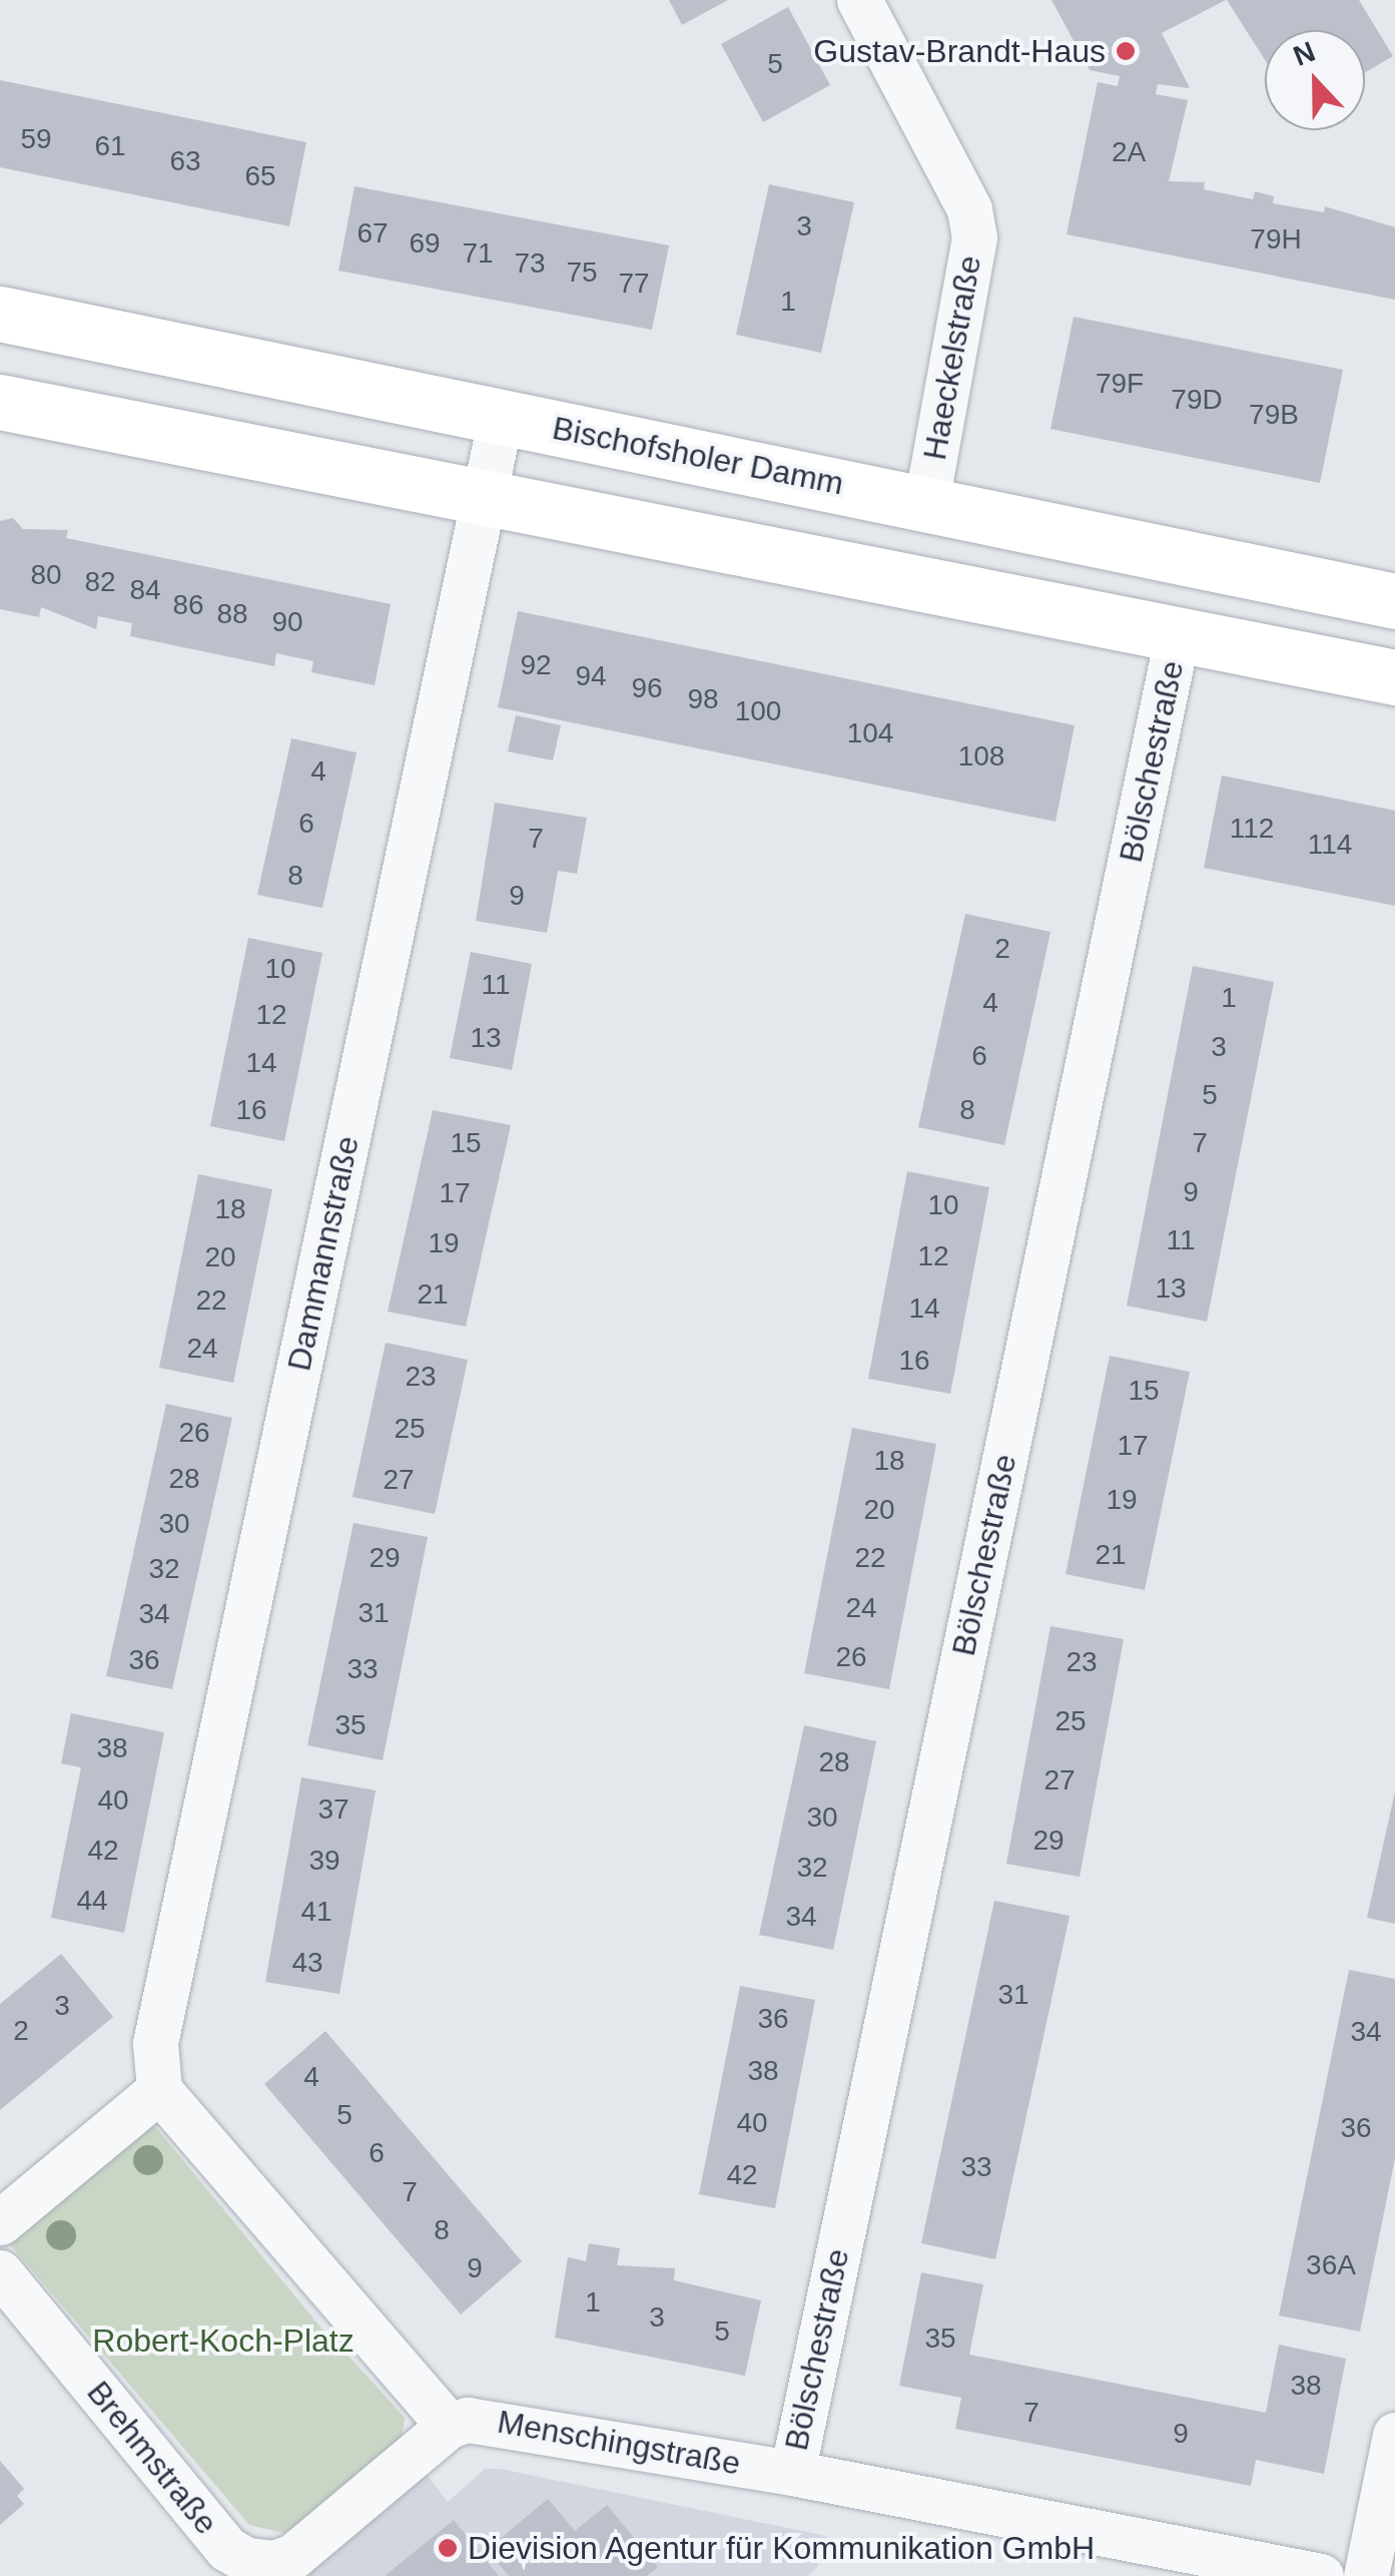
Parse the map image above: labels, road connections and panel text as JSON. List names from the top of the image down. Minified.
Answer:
{"streets":{"main road":["Bischofsholer Damm"],"street":["Haeckelstraße","Bölschestraße","Dammannstraße","Menschingstraße","Brehmstraße"]},"crossings":[["Haeckelstraße","Bischofsholer Damm"],["Bischofsholer Damm","Dammannstraße"],["Bölschestraße","Menschingstraße"]],"parks":["Robert-Koch-Platz"],"places":["Gustav-Brandt-Haus","Dievision Agentur für Kommunikation GmbH"],"house_numbers":["5","59","61","2A","63","65","3","67","79H","69","71","73","75","77","1","79F","79D","79B","80","82","84","86","88","90","92","94","96","98","100","104","108","4","6","112","7","114","8","9","2","10","11","1","4","12","13","3","6","14","5","16","8","15","7","9","17","10","18","11","19","12","20","13","21","22","14","24","16","23","15","25","26","17","18","28","27","19","20","30","21","29","22","32","24","31","34","26","36","23","33","25","35","38","28","27","40","37","30","29","42","39","32","44","41","34","43","31","3","36","2","34","38","4","5","40","36","6","33","42","7","8","36A","9","1","3","5","35","38","7","9"],"north":"top"}
